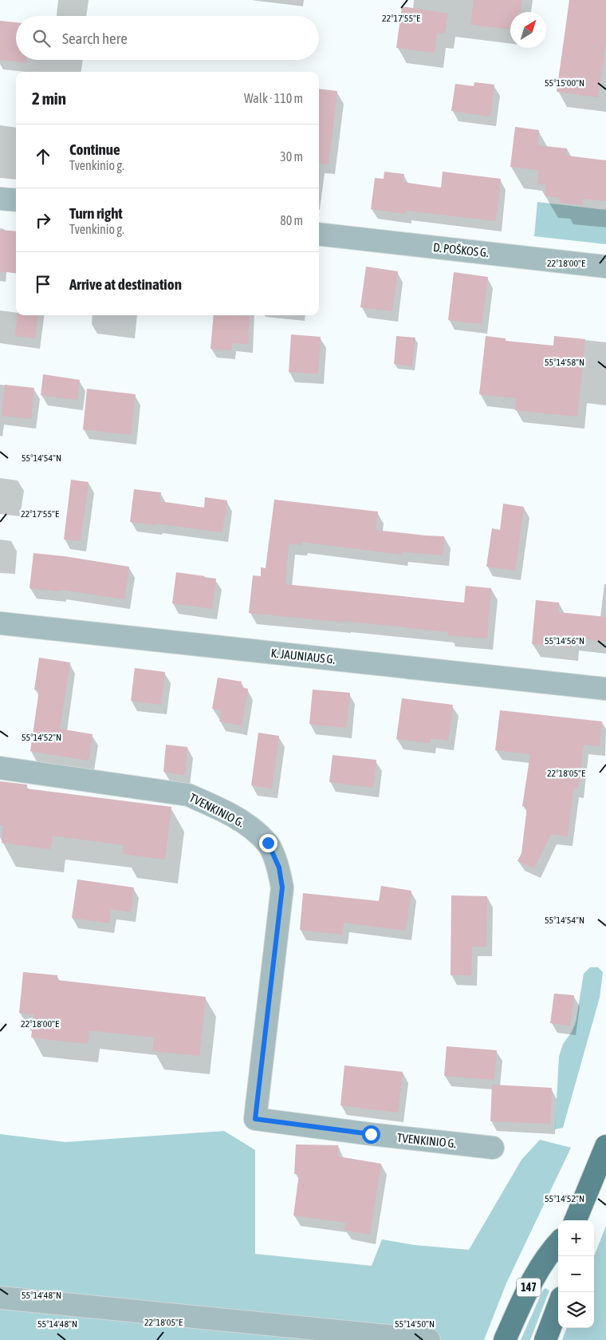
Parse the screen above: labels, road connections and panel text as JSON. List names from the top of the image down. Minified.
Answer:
{"streets":{"main road":["147"],"street":["D. POŠKOS G.","K. JAUNIAUS G.","TVENKINIO G."]},"north":"top right","page":{"search":"Search here","heading":["2 min","Walk · 110 m"],"list":[["Continue","Tvenkinio g.","30 m"],["Turn right","Tvenkinio g.","80 m"],"Arrive at destination"],"map_buttons":["+","−"]},"coordinates":["22°17'55\"E","55°15'00\"N","22°18'00\"E","55°14'58\"N","55°14'54\"N","55°14'56\"N","55°14'52\"N","22°18'05\"E","55°14'48\"N","55°14'50\"N"]}
